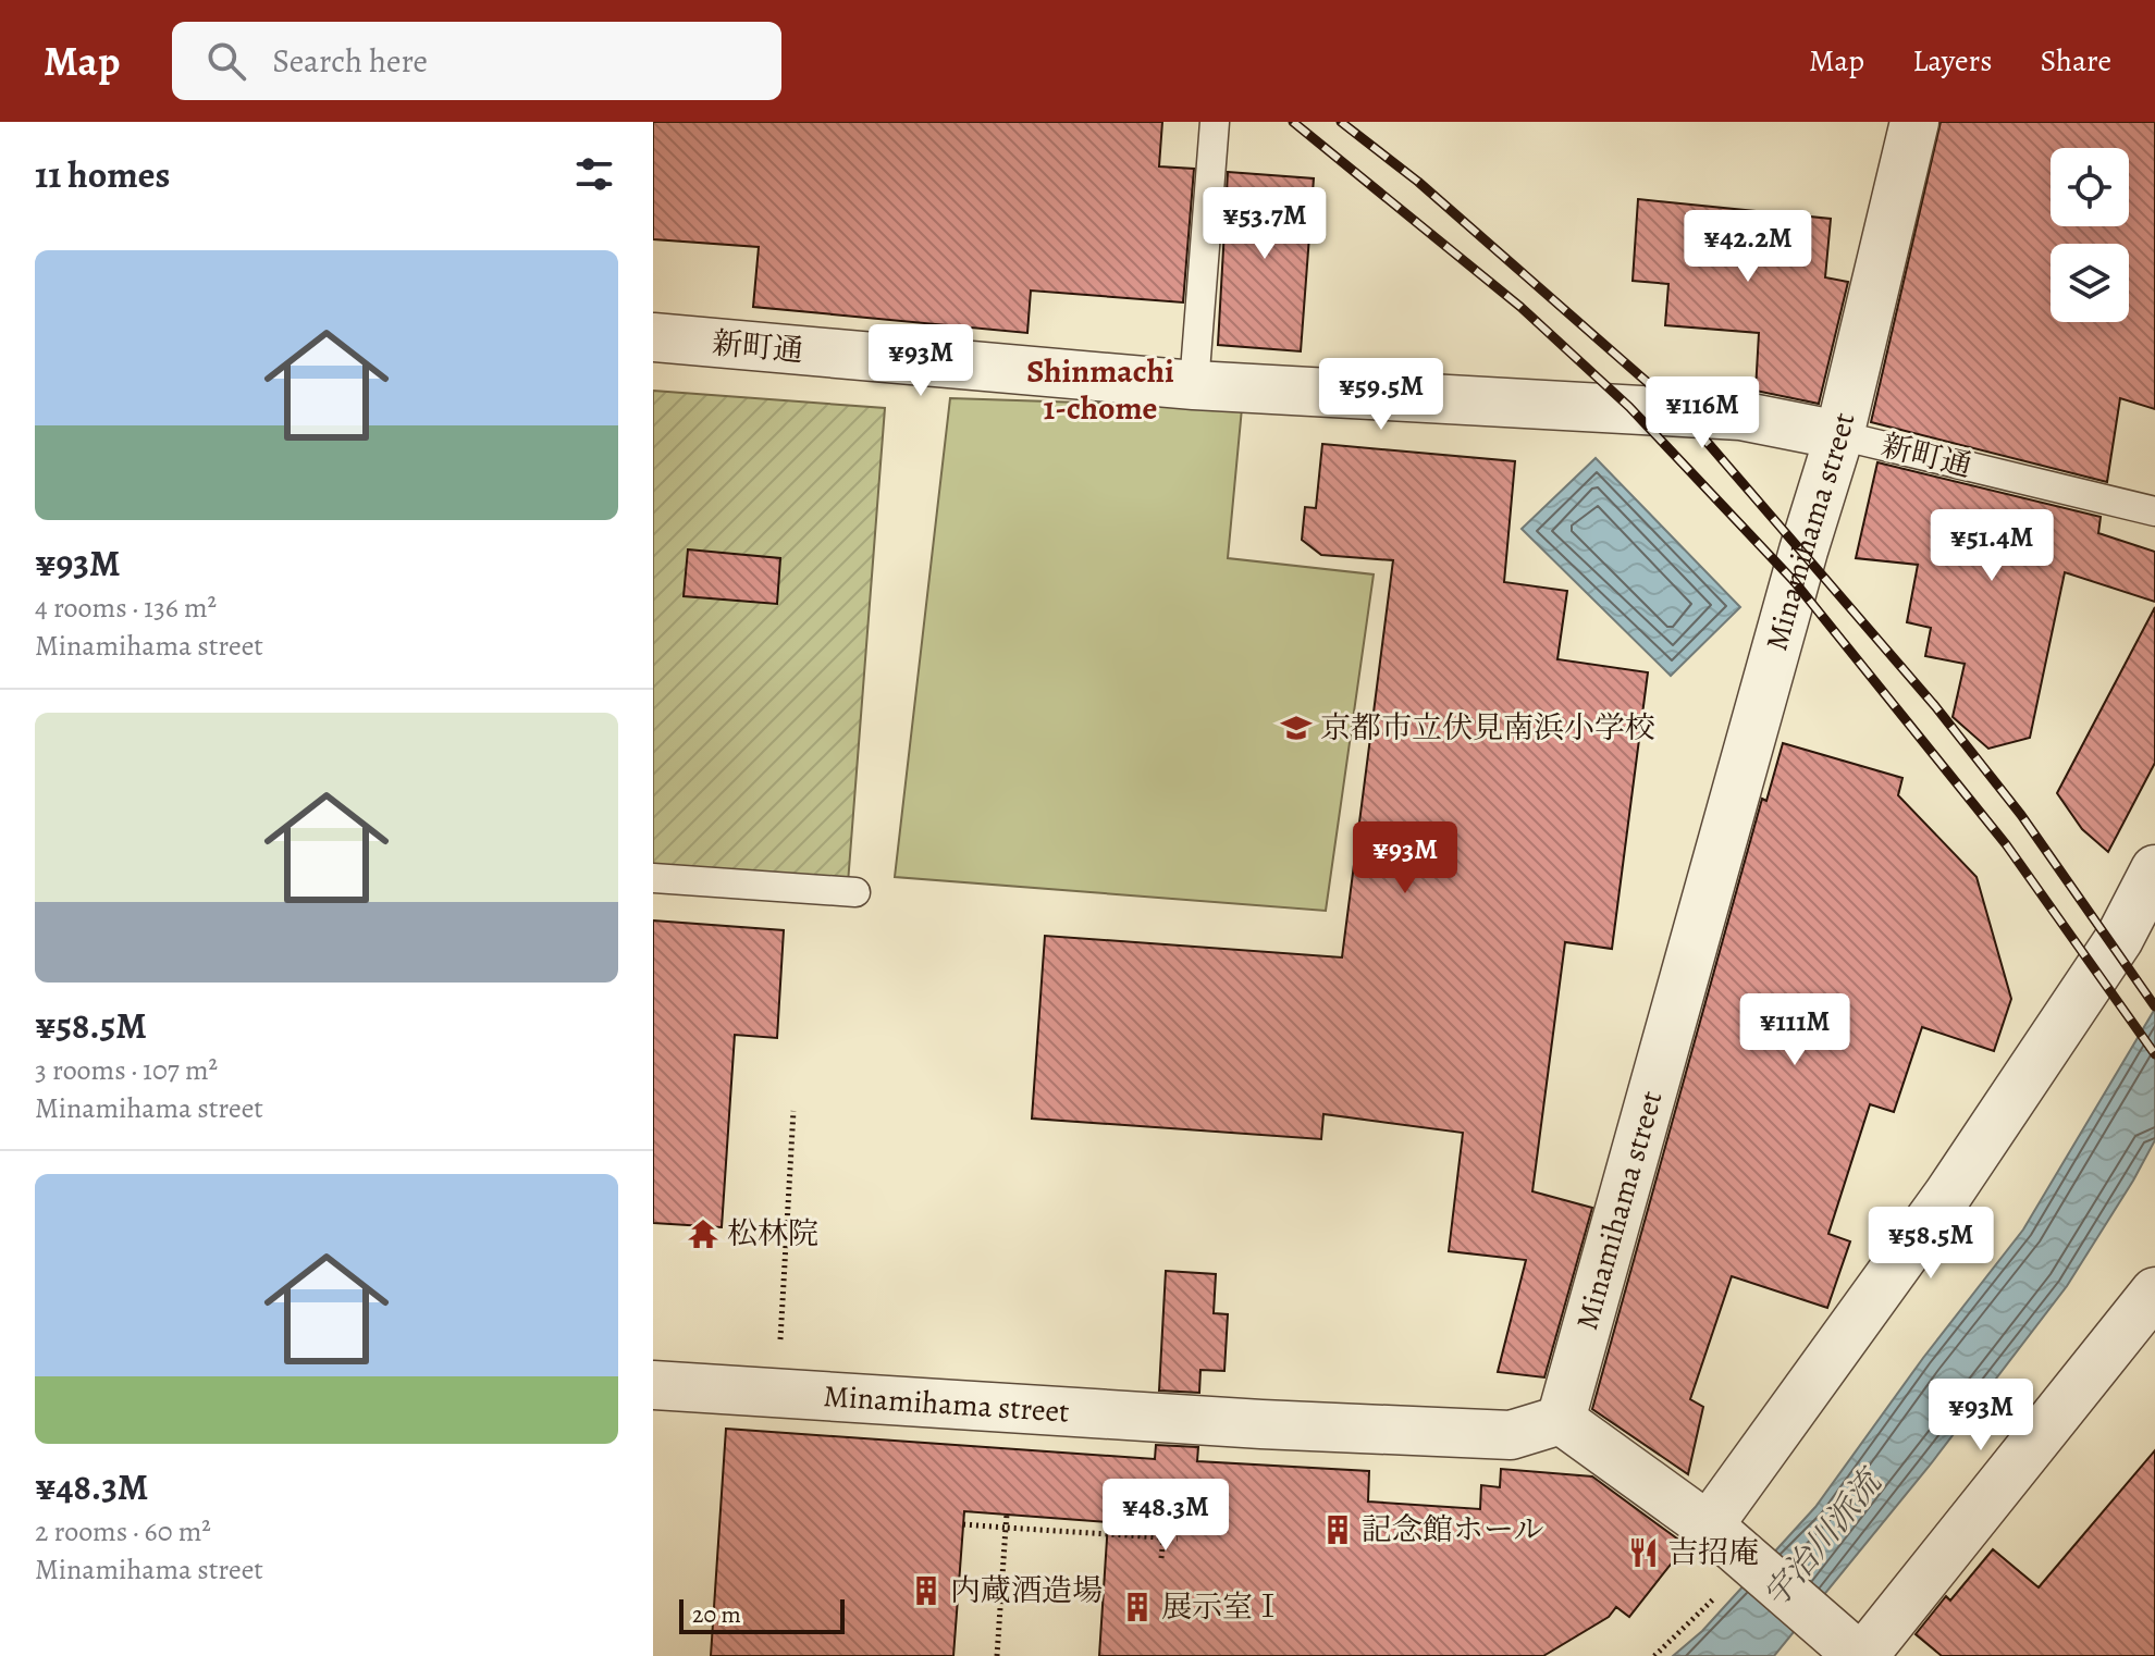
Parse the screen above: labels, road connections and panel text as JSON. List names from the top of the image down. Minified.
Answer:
{"streets":{"street":["新町通","Minamihama street"]},"crossings":[["新町通","Minamihama street"]],"districts":["Shinmachi 1-chome"],"water":["宇治川派流"],"places":{"school or university":["京都市立伏見南浜小学校"],"temple":["松林院"],"building":["記念館ホール","内蔵酒造場","展示室Ⅰ"],"restaurant":["吉招庵"]},"scale_bar":"20 m","page":{"header":"Map","search":"Search here","nav":["Map","Layers","Share"],"heading":"11 homes","price":["¥53.7M","¥42.2M","¥93M","¥59.5M","¥116M","¥51.4M","¥93M","¥111M","¥58.5M","¥93M","¥48.3M"],"list":[{"name":"¥93M","note":"4 rooms · 136 m² · Minamihama street"},{"name":"¥58.5M","note":"3 rooms · 107 m² · Minamihama street"},{"name":"¥48.3M","note":"2 rooms · 60 m² · Minamihama street"}],"scale":"20 m"}}
